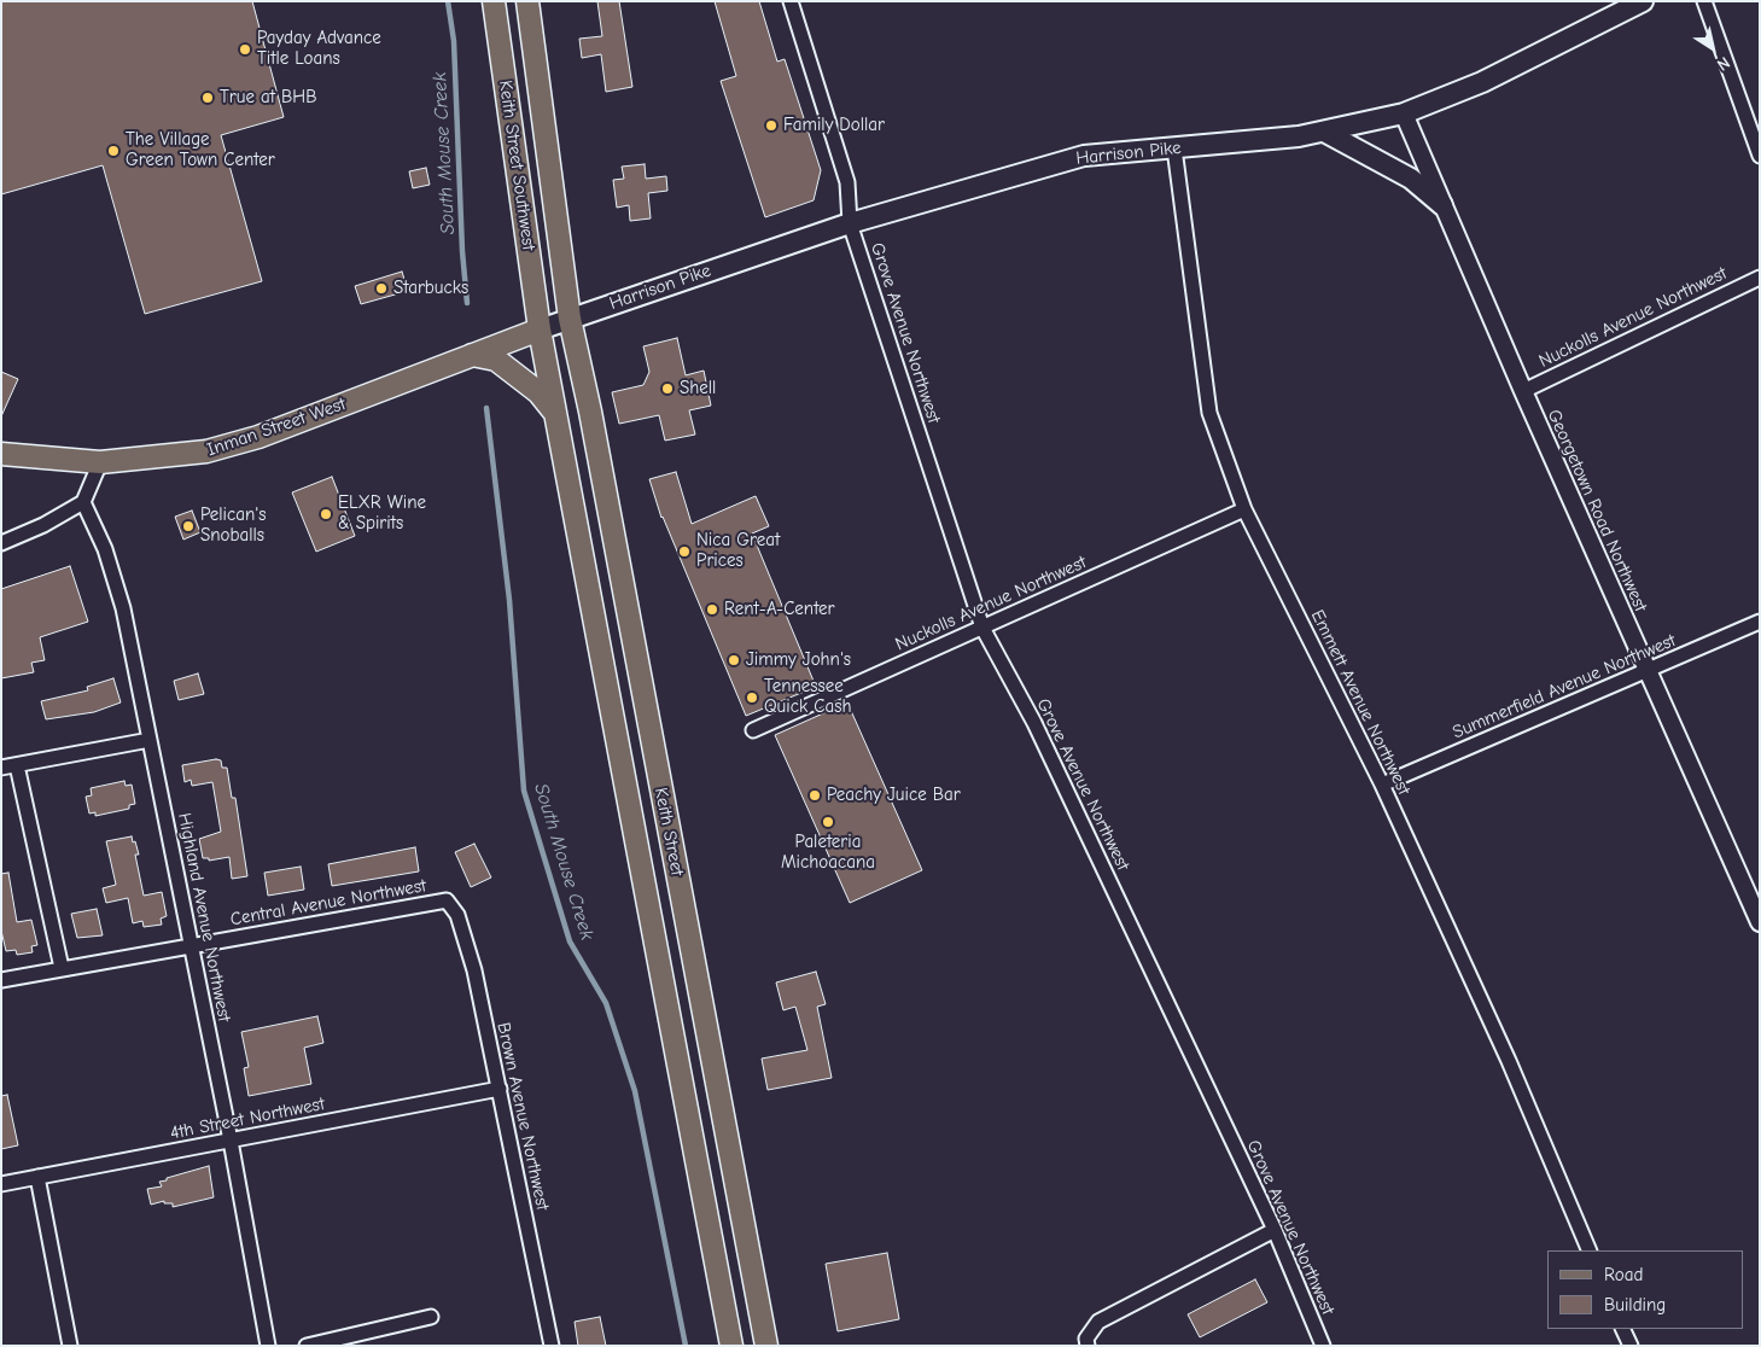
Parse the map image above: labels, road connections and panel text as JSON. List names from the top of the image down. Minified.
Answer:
{"streets":{"main road":["Harrison Pike","Keith Street Southwest","Inman Street West","Keith Street"],"street":["Nuckolls Avenue Northwest","Grove Avenue Northwest","Georgetown Road Northwest","Summerfield Avenue Northwest","Emmett Avenue Northwest","Central Avenue Northwest","Highland Avenue Northwest","Brown Avenue Northwest","4th Street Northwest"]},"crossings":[["Harrison Pike","Keith Street Southwest"],["Harrison Pike","Grove Avenue Northwest"],["Harrison Pike","Inman Street West"],["Harrison Pike","Georgetown Road Northwest"],["Harrison Pike","Emmett Avenue Northwest"],["Harrison Pike","Keith Street"],["Keith Street Southwest","Inman Street West"],["Keith Street Southwest","Keith Street"],["Nuckolls Avenue Northwest","Grove Avenue Northwest"],["Nuckolls Avenue Northwest","Georgetown Road Northwest"],["Nuckolls Avenue Northwest","Emmett Avenue Northwest"],["Inman Street West","Keith Street"],["Georgetown Road Northwest","Summerfield Avenue Northwest"],["Summerfield Avenue Northwest","Emmett Avenue Northwest"],["Central Avenue Northwest","Highland Avenue Northwest"],["Central Avenue Northwest","Brown Avenue Northwest"],["Highland Avenue Northwest","4th Street Northwest"],["Brown Avenue Northwest","4th Street Northwest"]],"water":["South Mouse Creek"],"places":["Payday Advance Title Loans","True at BHB","Family Dollar","The Village Green Town Center","Starbucks","Shell","ELXR Wine & Spirits","Pelican's Snoballs","Nica Great Prices","Rent-A-Center","Jimmy John's","Tennessee Quick Cash","Peachy Juice Bar","Paleteria Michoacana"],"legend":["Road","Building"],"north":"bottom right"}
